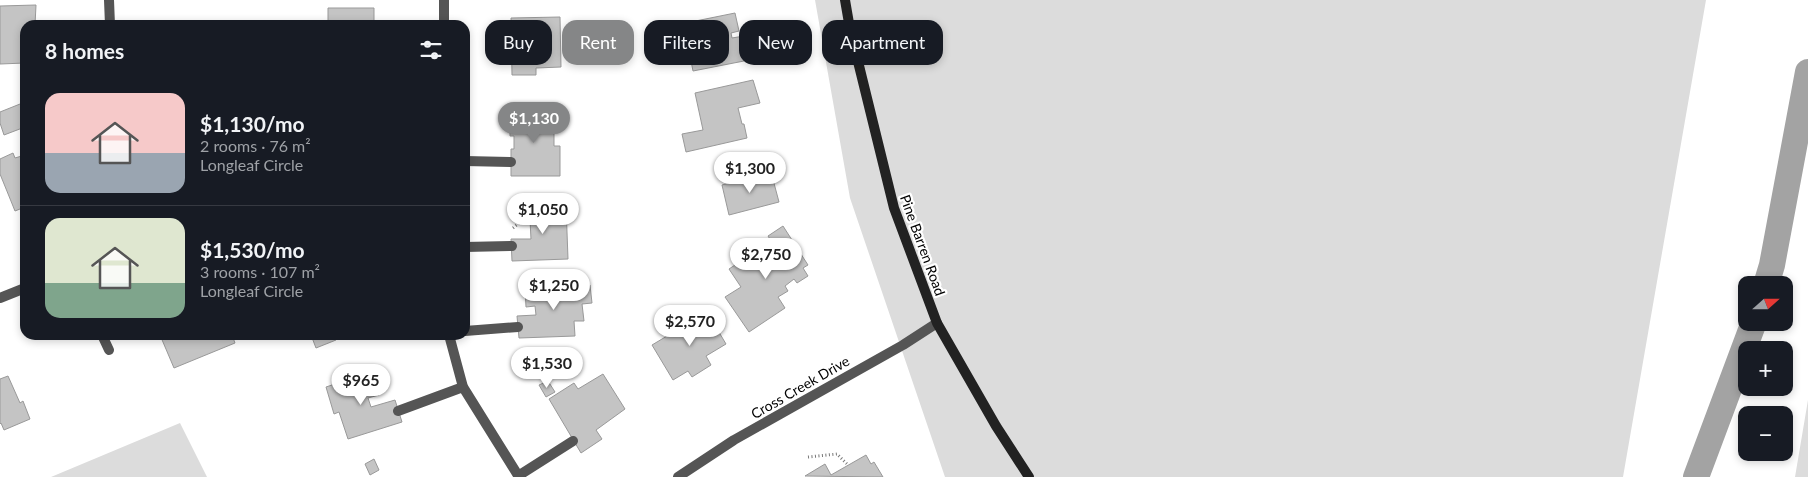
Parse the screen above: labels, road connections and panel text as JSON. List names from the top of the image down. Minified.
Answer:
{"streets":{"main road":["Pine Barren Road"],"street":["Cross Creek Drive"]},"crossings":[["Pine Barren Road","Cross Creek Drive"]],"north":"right","page":{"chip":["Buy","Rent","Filters","New","Apartment"],"heading":"8 homes","list":[{"name":"$1,130/mo","note":"2 rooms · 76 m² · Longleaf Circle"},{"name":"$1,530/mo","note":"3 rooms · 107 m² · Longleaf Circle"}],"price":["$1,130","$1,300","$1,050","$2,750","$1,250","$2,570","$1,530","$965"],"map_buttons":["+","−"]}}
